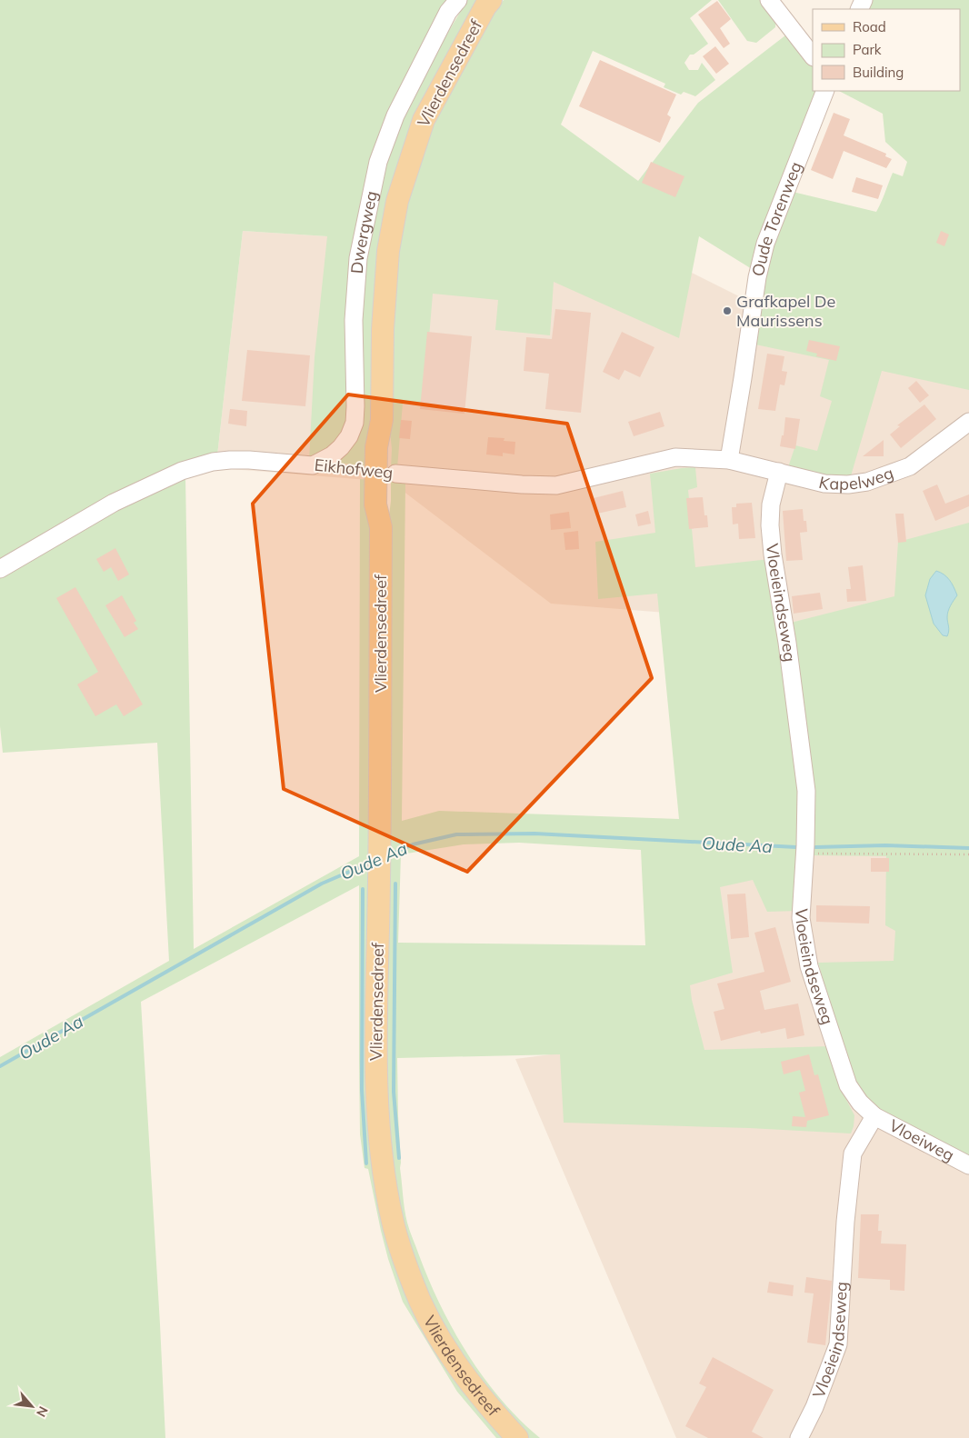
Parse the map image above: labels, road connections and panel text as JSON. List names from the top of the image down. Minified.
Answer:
{"streets":{"main road":["Vlierdensedreef"],"street":["Oude Torenweg","Dwergweg","Eikhofweg","Kapelweg","Vloeieindseweg","Vloeiweg"]},"crossings":[["Vlierdensedreef","Eikhofweg"],["Oude Torenweg","Eikhofweg"],["Oude Torenweg","Kapelweg"],["Dwergweg","Eikhofweg"],["Eikhofweg","Kapelweg"],["Kapelweg","Vloeieindseweg"],["Vloeieindseweg","Vloeiweg"]],"water":["Oude Aa"],"places":["Grafkapel De Maurissens"],"legend":["Road","Park","Building"],"north":"bottom right"}
